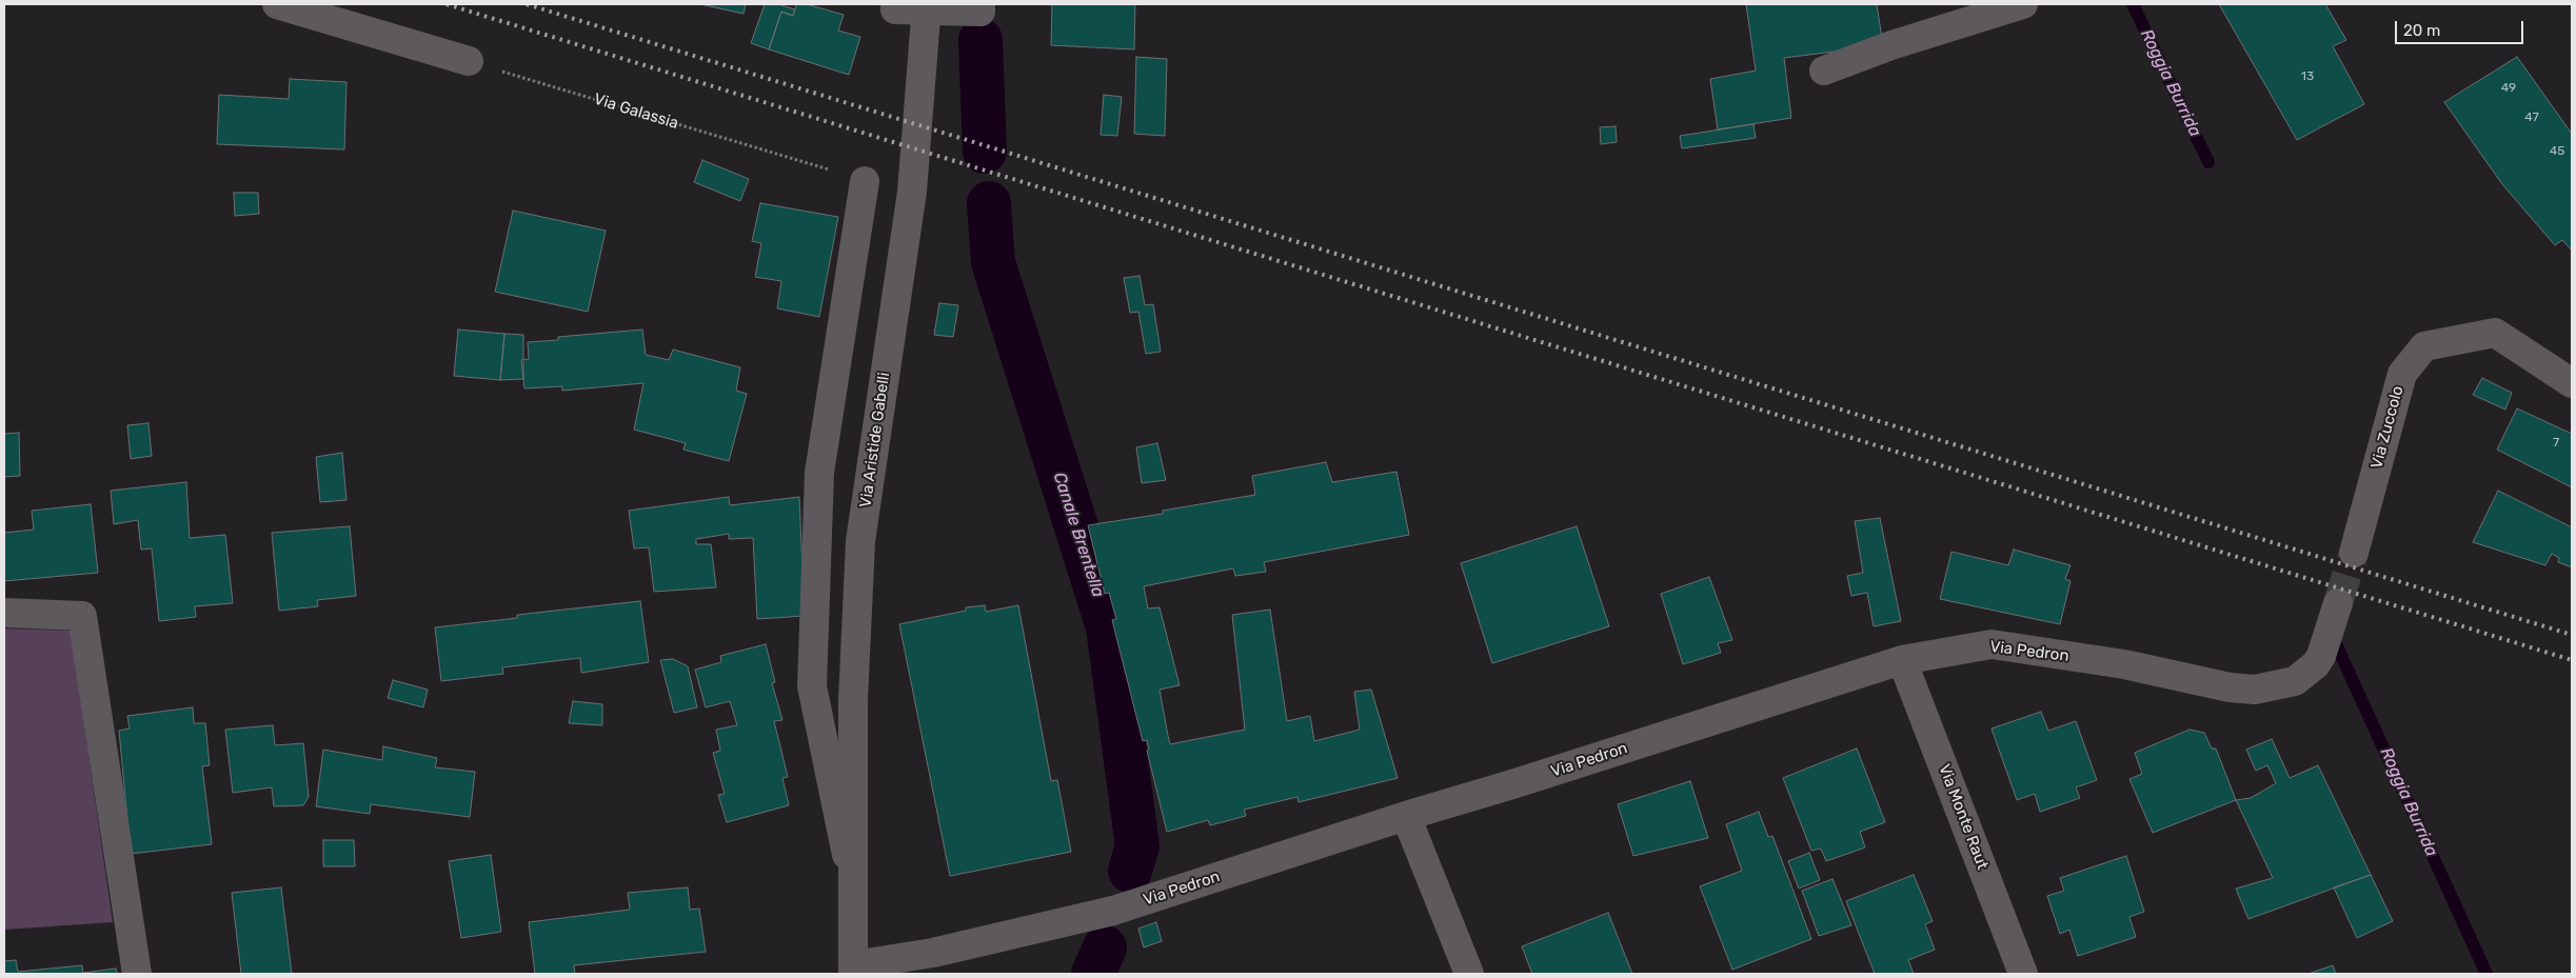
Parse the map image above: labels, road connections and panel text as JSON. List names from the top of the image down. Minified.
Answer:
{"streets":{"street":["Via Zuccolo","Via Aristide Gabelli","Via Pedron","Via Monte Raut"],"path":["Via Galassia"]},"crossings":[["Via Galassia","Via Aristide Gabelli"],["Via Aristide Gabelli","Via Pedron"],["Via Pedron","Via Monte Raut"]],"water":["Roggia Burrida","Canale Brentella"],"house_numbers":["13","49","47","45","7"],"scale_bar":"20 m"}
